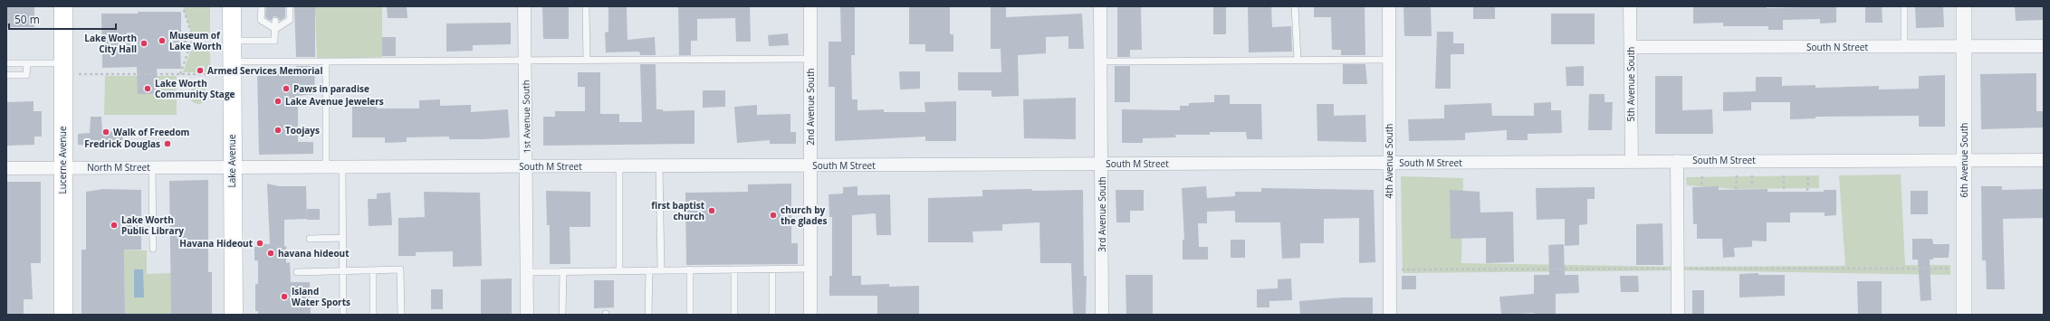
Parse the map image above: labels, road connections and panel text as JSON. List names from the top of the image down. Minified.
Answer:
{"streets":{"main road":["Lucerne Avenue","Lake Avenue"],"street":["South N Street","5th Avenue South","2nd Avenue South","1st Avenue South","South M Street","6th Avenue South","4th Avenue South","North M Street","3rd Avenue South"]},"crossings":[["South N Street","5th Avenue South"],["South N Street","6th Avenue South"],["5th Avenue South","South M Street"],["2nd Avenue South","South M Street"],["1st Avenue South","South M Street"],["Lucerne Avenue","North M Street"],["South M Street","6th Avenue South"],["South M Street","Lake Avenue"],["South M Street","4th Avenue South"],["South M Street","North M Street"],["South M Street","3rd Avenue South"],["Lake Avenue","North M Street"]],"places":["Museum of Lake Worth","Lake Worth City Hall","Armed Services Memorial","Lake Worth Community Stage","Paws in paradise","Lake Avenue Jewelers","Toojays","Walk of Freedom","Fredrick Douglas","first baptist church","church by the glades","Lake Worth Public Library","Havana Hideout","havana hideout","Island Water Sports"],"scale_bar":"50 m"}
